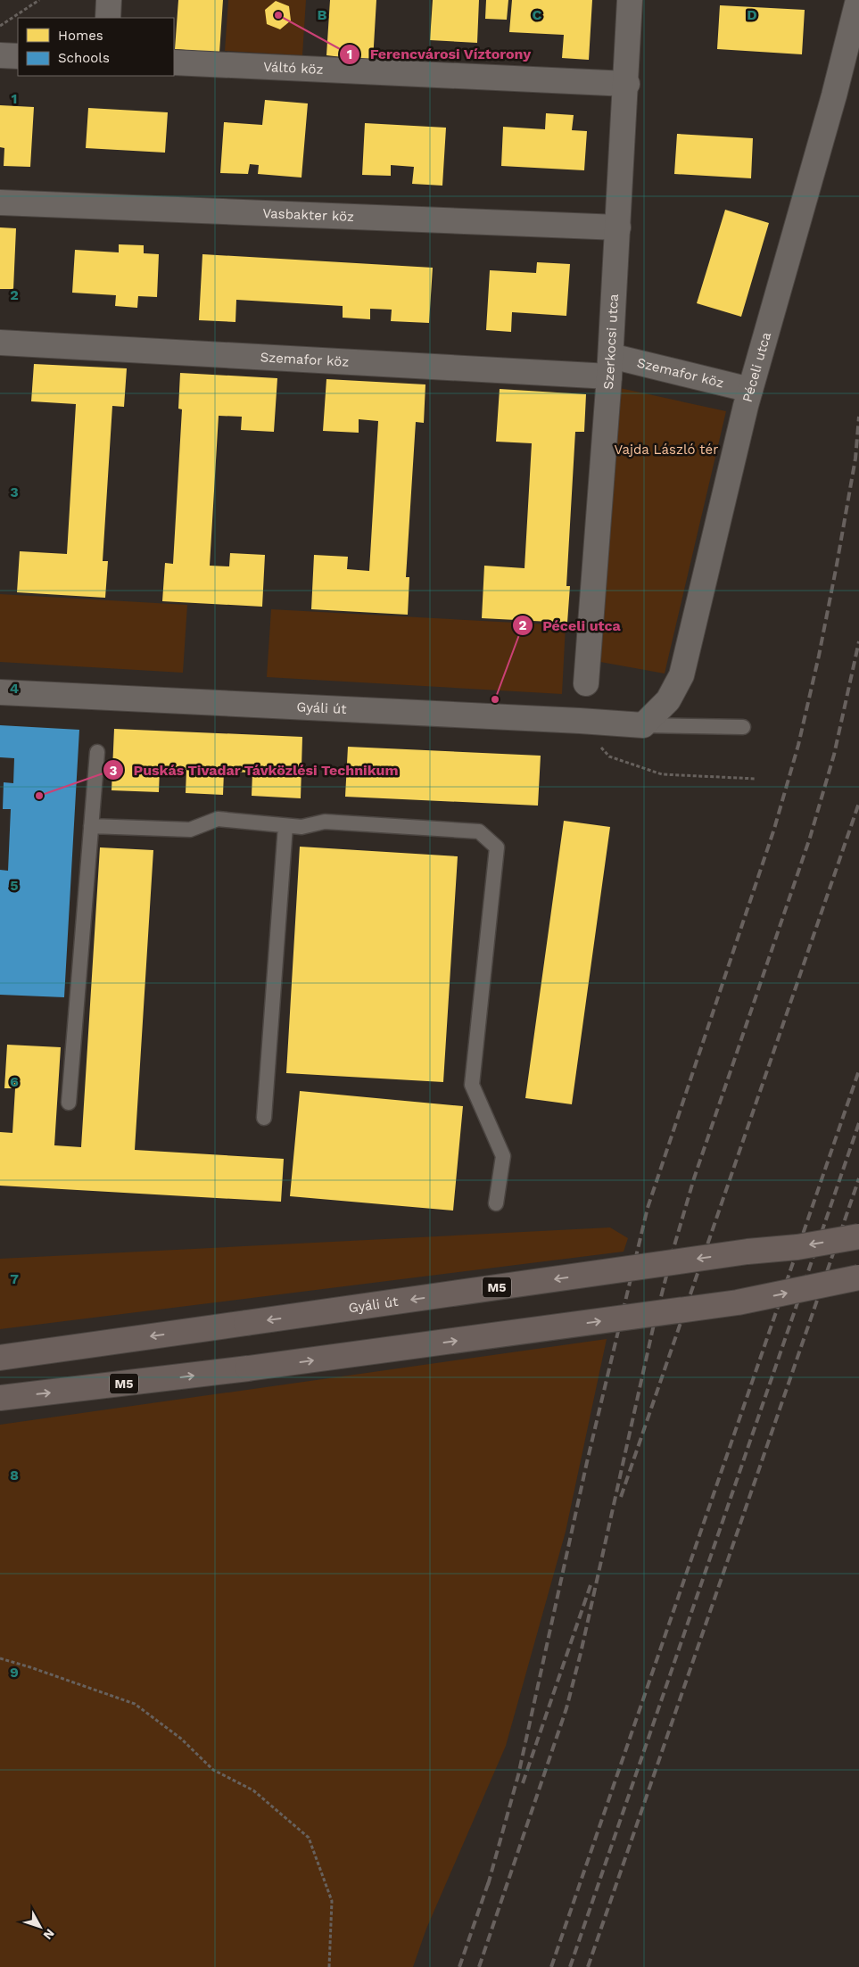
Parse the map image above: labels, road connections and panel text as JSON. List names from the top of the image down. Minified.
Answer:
{"streets":{"main road":["Gyáli út","M5"],"street":["Váltó köz","Vasbakter köz","Szerkocsi utca","Szemafor köz","Péceli utca"]},"crossings":[["Váltó köz","Szerkocsi utca"],["Vasbakter köz","Szerkocsi utca"],["Szerkocsi utca","Szemafor köz"],["Szemafor köz","Péceli utca"],["Péceli utca","Gyáli út"]],"one_way":["Gyáli út"],"parks":["Vajda László tér"],"places":["Ferencvárosi Víztorony","Péceli utca","Puskás Tivadar Távközlési Technikum"],"legend":["Homes","Schools"],"north":"bottom right","grid":{"columns":["B","C","D"],"rows":["1","2","3","4","5","6","7","8","9"]}}
